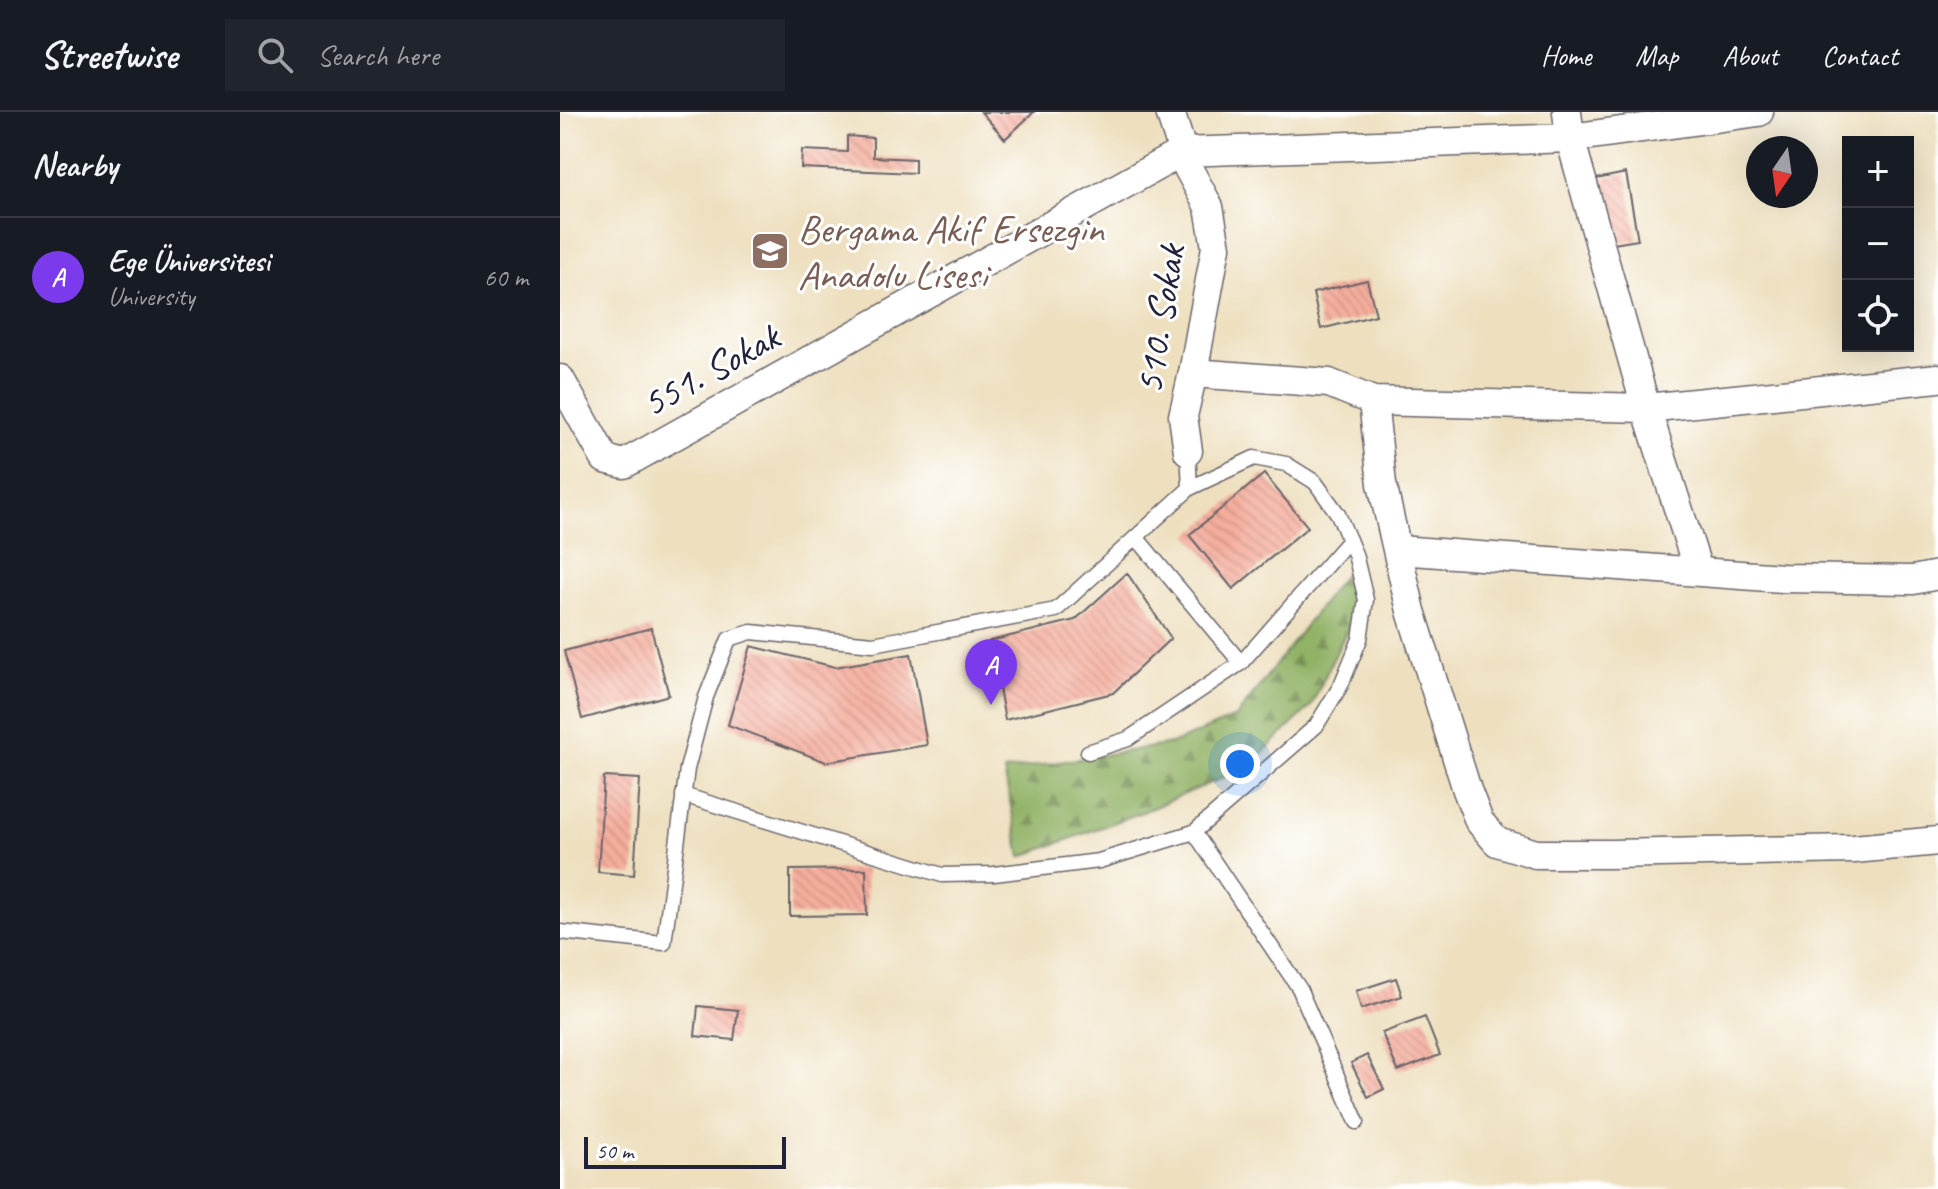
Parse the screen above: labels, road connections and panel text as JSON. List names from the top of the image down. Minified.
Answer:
{"streets":{"street":["510. Sokak","551. Sokak"]},"crossings":[["510. Sokak","551. Sokak"]],"places":{"school or university":["Bergama Akif Ersezgin Anadolu Lisesi"]},"scale_bar":"50 m","north":"bottom","page":{"header":"Streetwise","search":"Search here","nav":["Home","Map","About","Contact"],"heading":"Nearby","map_buttons":["+","−"],"list":[{"mark":"A","name":"Ege Üniversitesi","note":"University","value":"60 m"}],"pins":"A","scale":"50 m"}}
